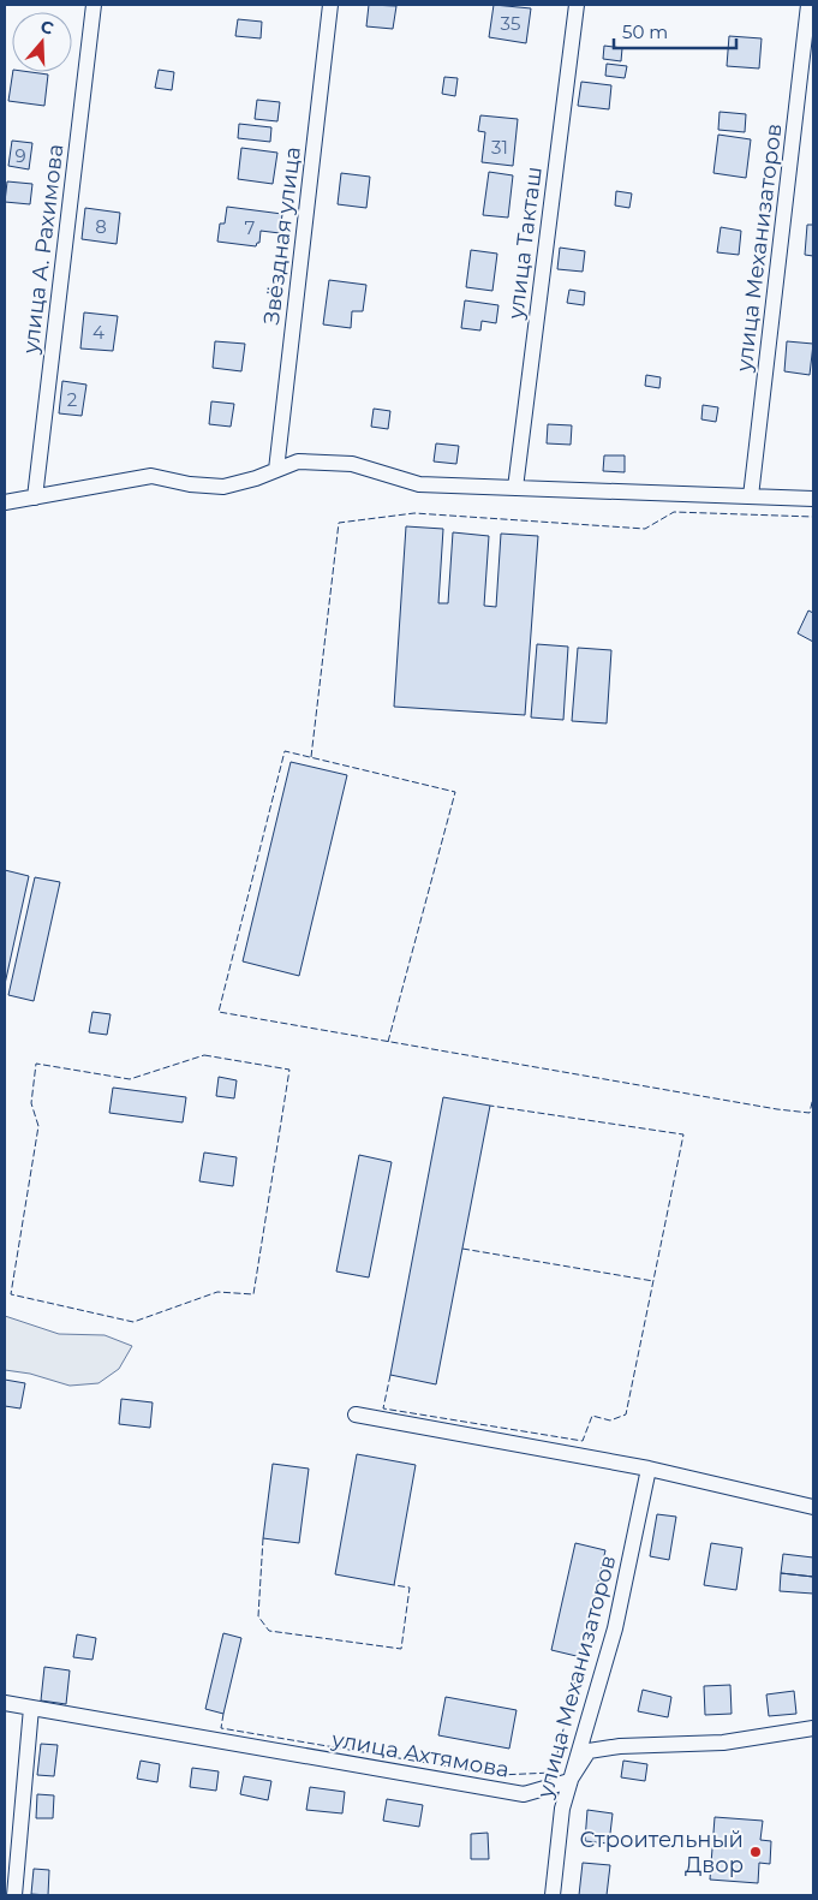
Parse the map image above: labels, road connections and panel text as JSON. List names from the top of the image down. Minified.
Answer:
{"streets":{"street":["Звёздная улица","улица Такташ","улица Механизаторов","улица А. Рахимова","улица Ахтямова"]},"crossings":[["улица Механизаторов","улица Ахтямова"]],"places":["Строительный Двор"],"house_numbers":["35","31","9","8","7","4","2"],"scale_bar":"50 m","north":"top"}
